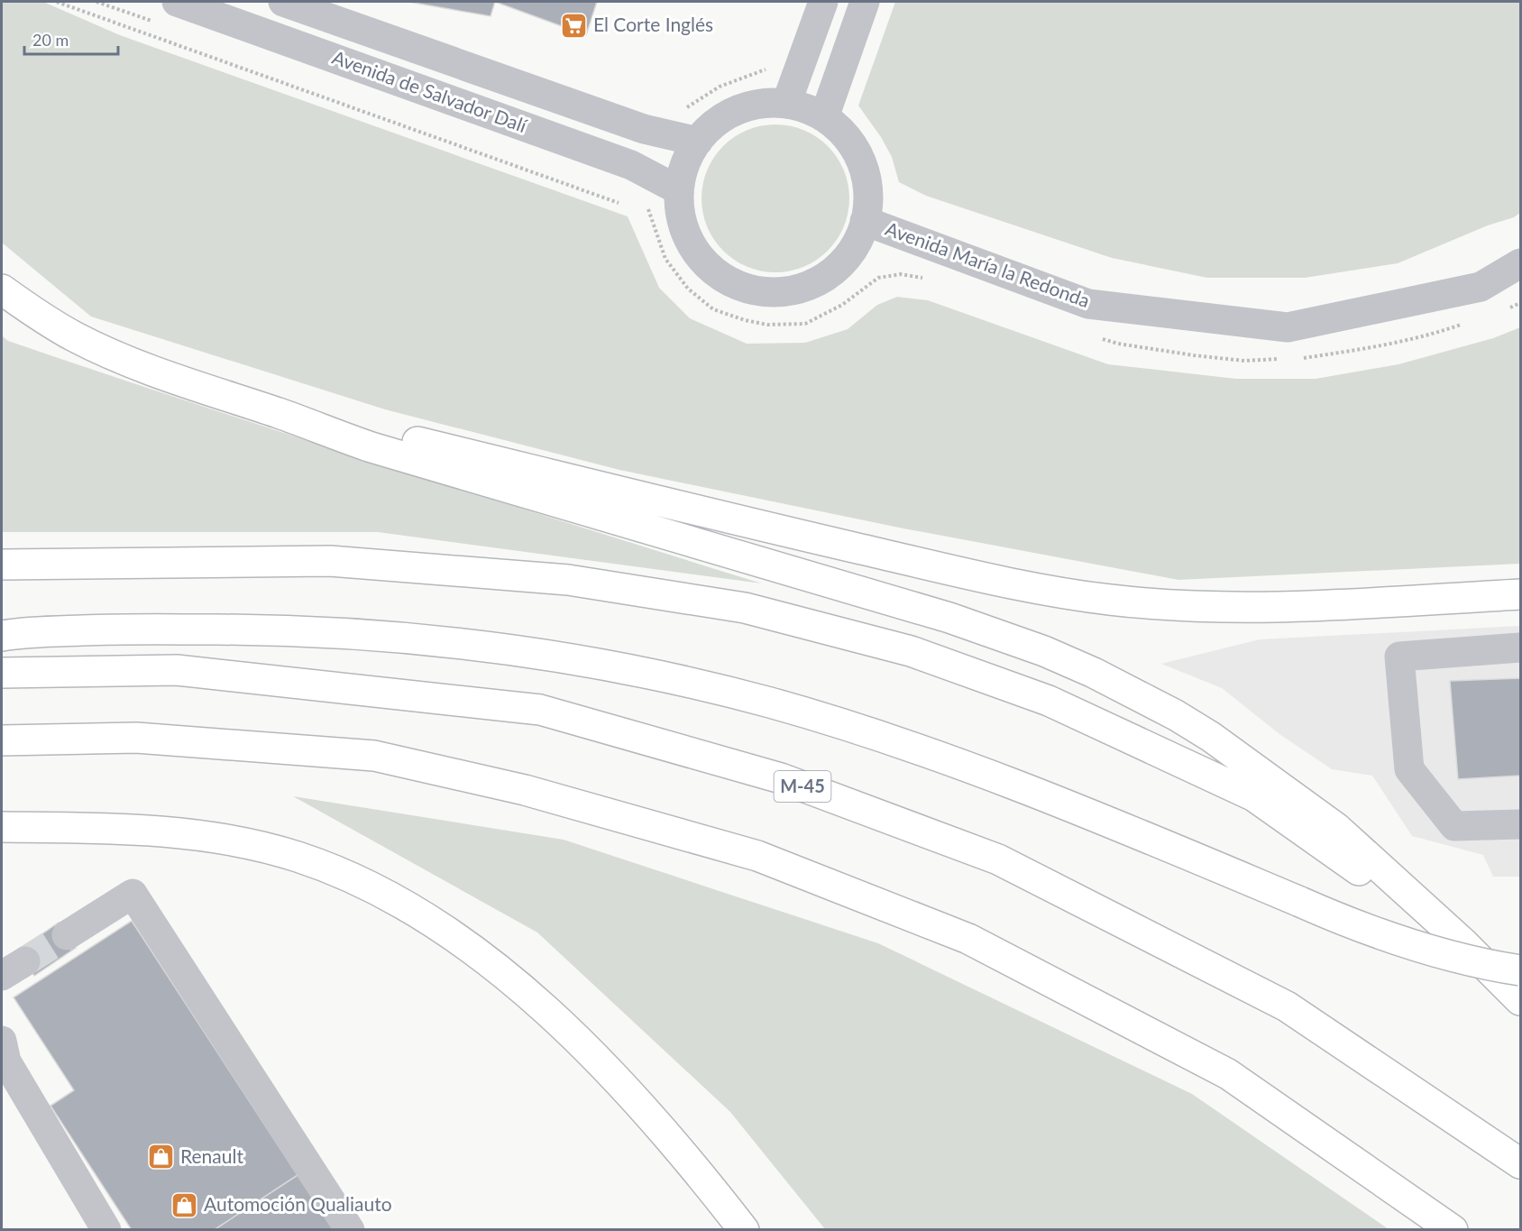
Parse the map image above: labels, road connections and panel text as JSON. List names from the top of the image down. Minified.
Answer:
{"streets":{"highway":["M-45"],"street":["Avenida de Salvador Dalí","Avenida María la Redonda"]},"crossings":[["Avenida de Salvador Dalí","Avenida María la Redonda"]],"places":{"supermarket":["El Corte Inglés"],"shop":["Renault","Automoción Qualiauto"]},"scale_bar":"20 m"}
